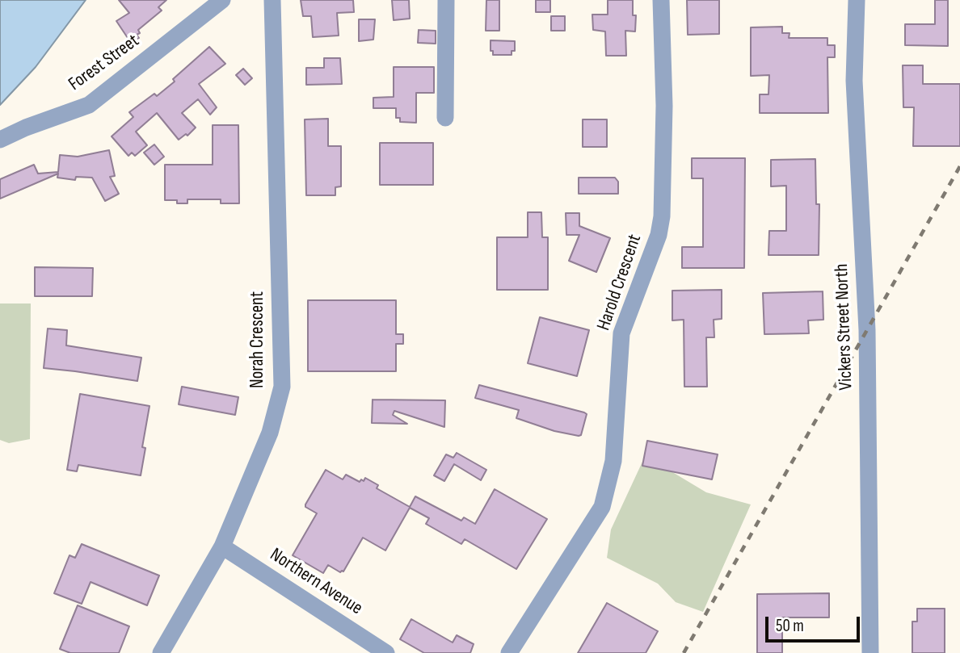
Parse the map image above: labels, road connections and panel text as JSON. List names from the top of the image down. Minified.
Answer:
{"streets":{"street":["Forest Street","Harold Crescent","Vickers Street North","Norah Crescent","Northern Avenue"]},"crossings":[["Norah Crescent","Northern Avenue"]],"scale_bar":"50 m"}
